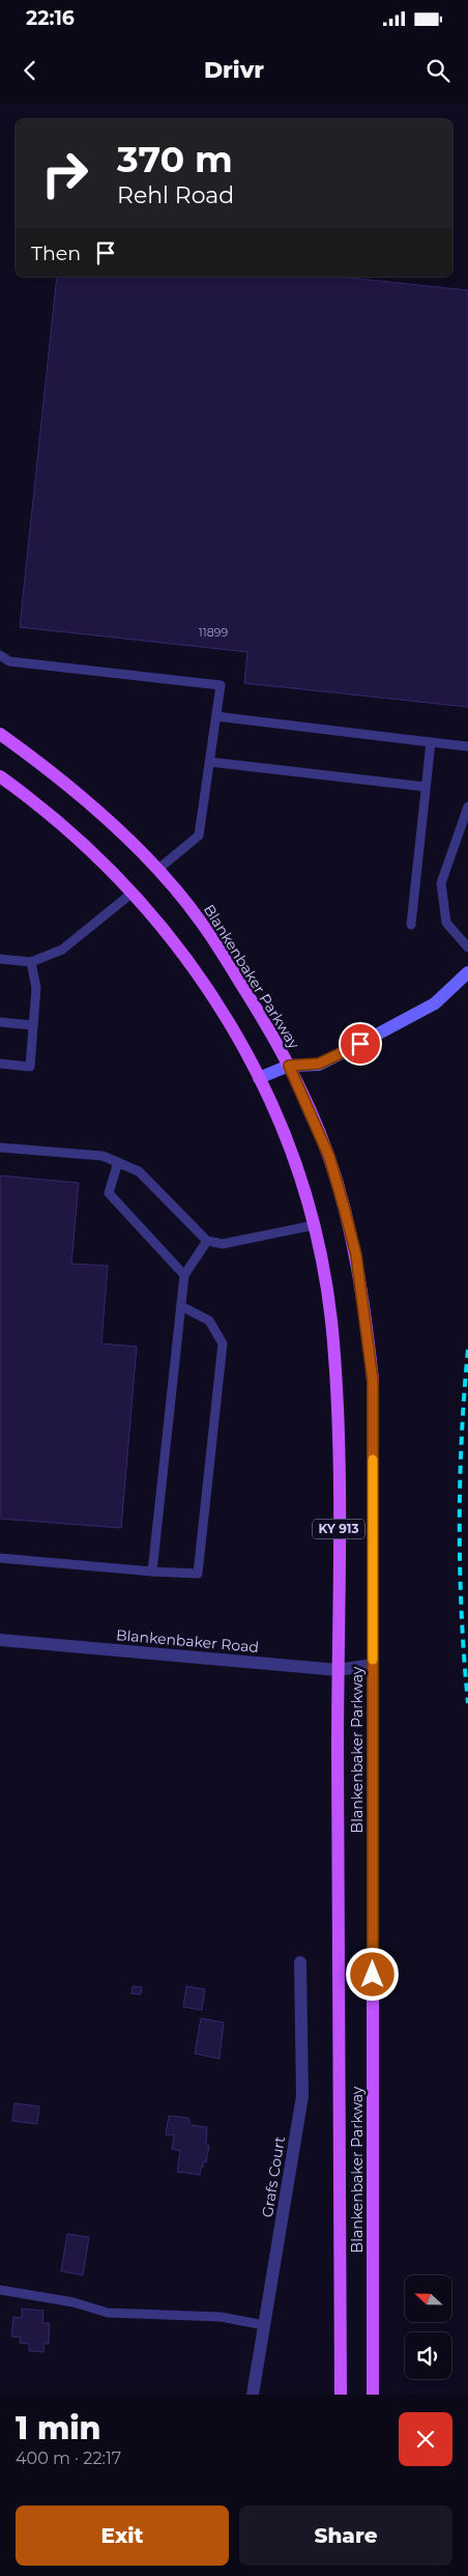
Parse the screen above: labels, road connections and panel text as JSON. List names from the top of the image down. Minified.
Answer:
{"streets":{"main road":["Blankenbaker Parkway","KY 913"],"street":["Blankenbaker Road","Grafs Court"]},"crossings":[["Blankenbaker Parkway","Blankenbaker Road"]],"house_numbers":["11899"],"north":"left","page":{"status":"22:16","header":"Drivr","turn":["370 m","Rehl Road"],"then":"Then","heading":["1 min","400 m · 22:17"],"buttons":["Exit","Share"]}}
